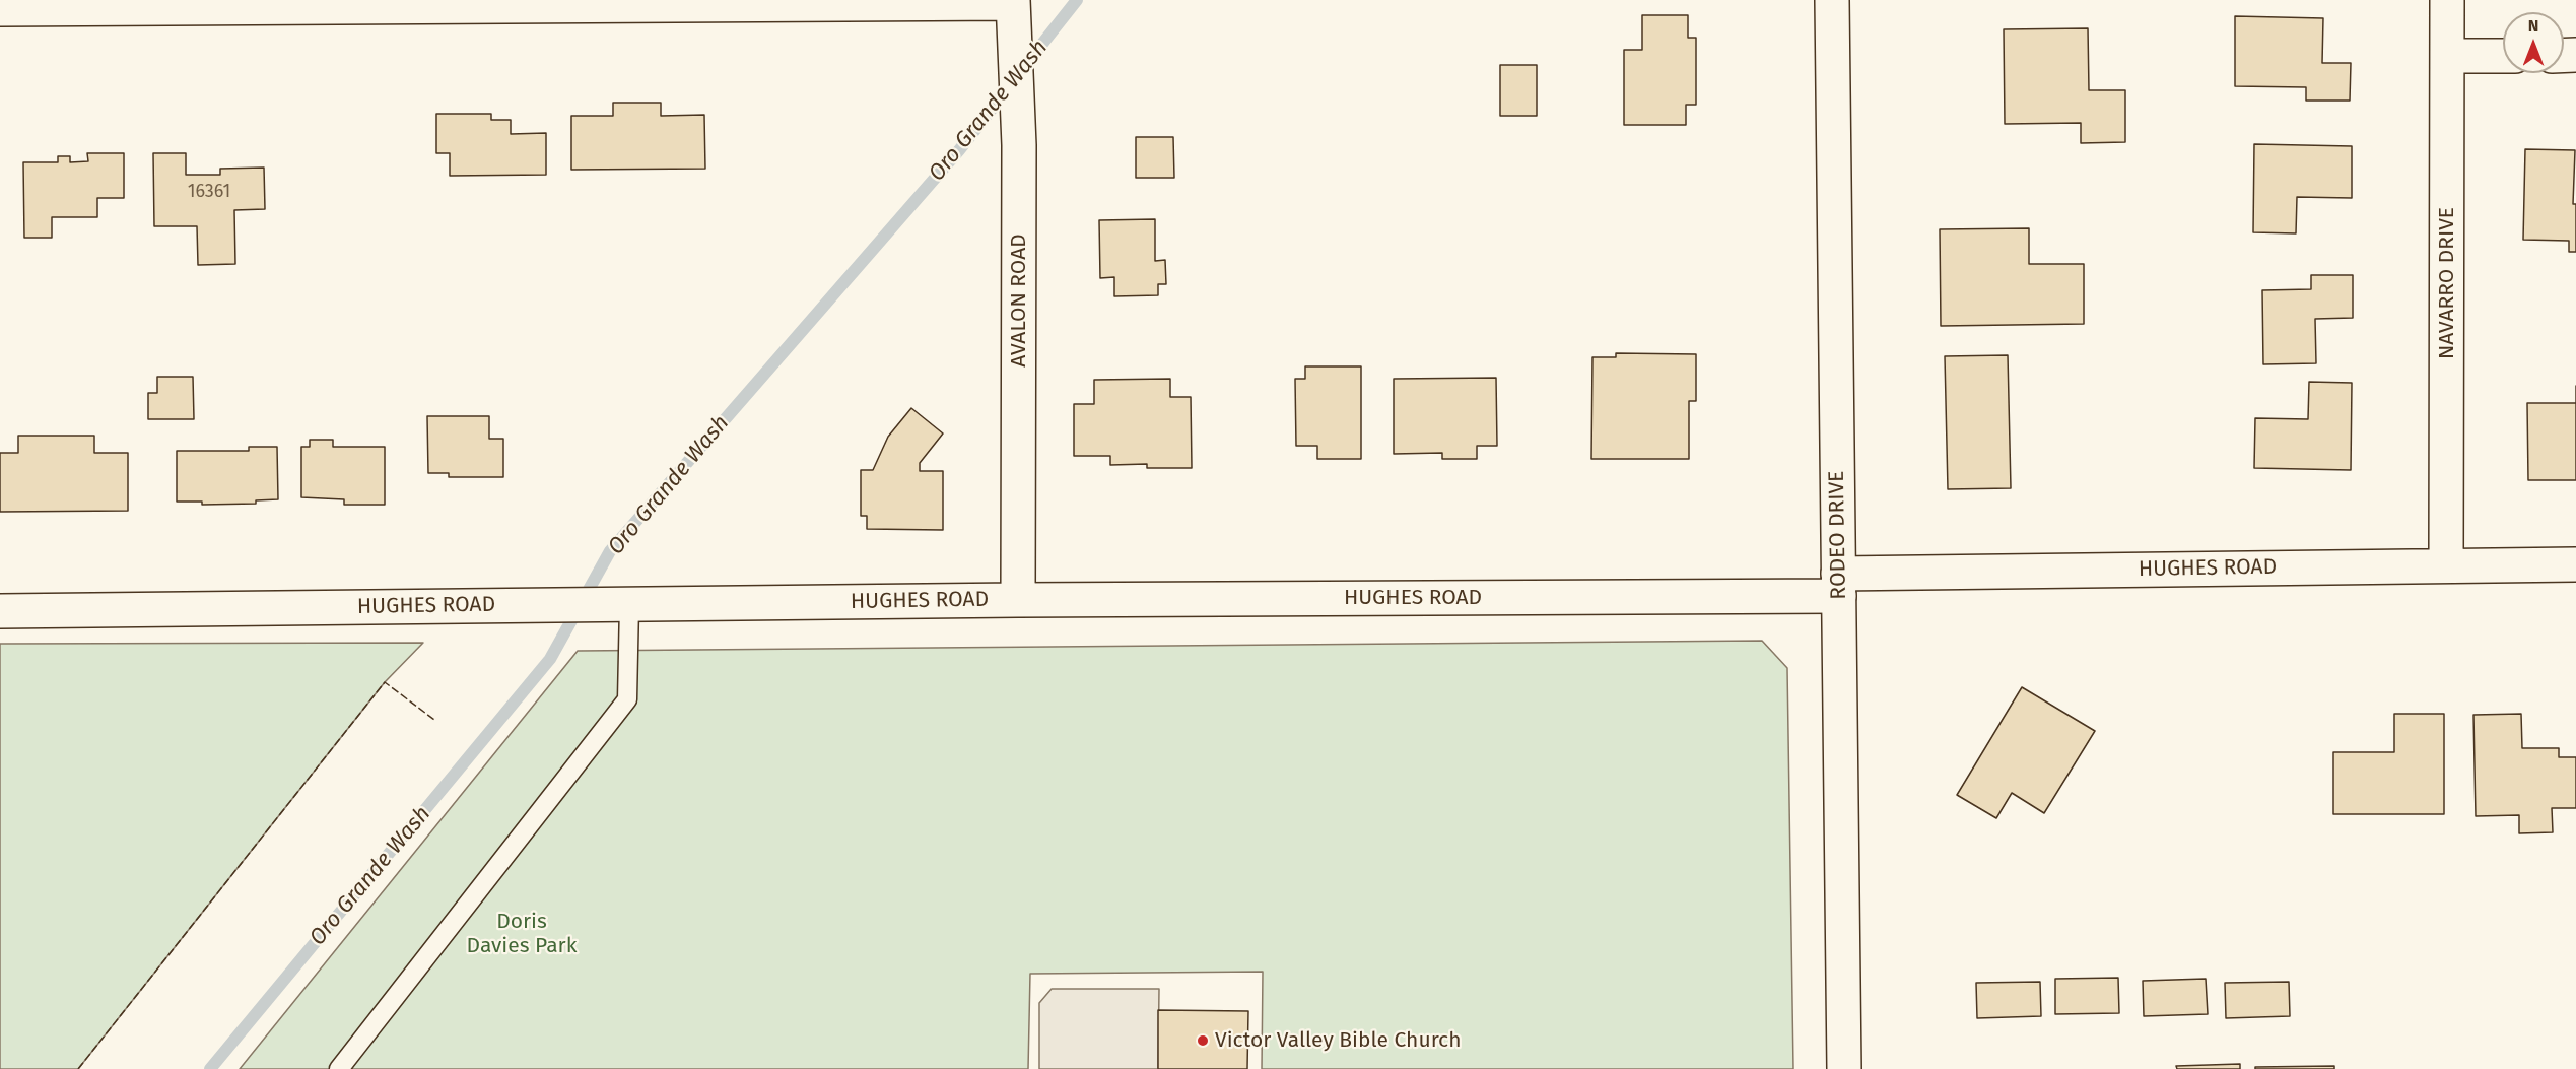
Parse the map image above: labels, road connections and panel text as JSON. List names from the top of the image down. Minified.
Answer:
{"streets":{"street":["NAVARRO DRIVE","AVALON ROAD","RODEO DRIVE","HUGHES ROAD"]},"crossings":[["NAVARRO DRIVE","HUGHES ROAD"],["AVALON ROAD","HUGHES ROAD"],["RODEO DRIVE","HUGHES ROAD"]],"water":["Oro Grande Wash"],"parks":["Doris Davies Park"],"places":["Victor Valley Bible Church"],"house_numbers":["16361"],"north":"top"}
